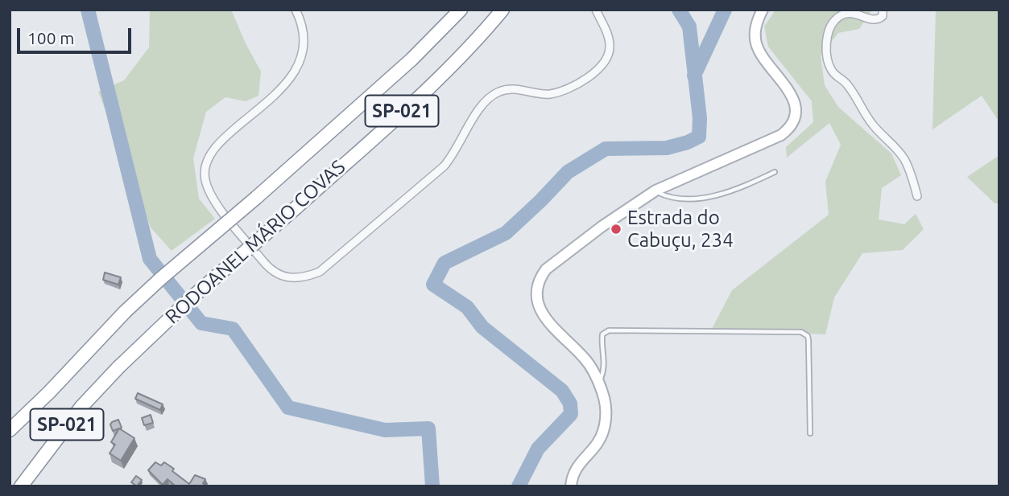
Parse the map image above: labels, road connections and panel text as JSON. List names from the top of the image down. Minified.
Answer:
{"streets":{"highway":["SP-021","RODOANEL MÁRIO COVAS"]},"places":["Estrada do Cabuçu, 234"],"scale_bar":"100 m"}
